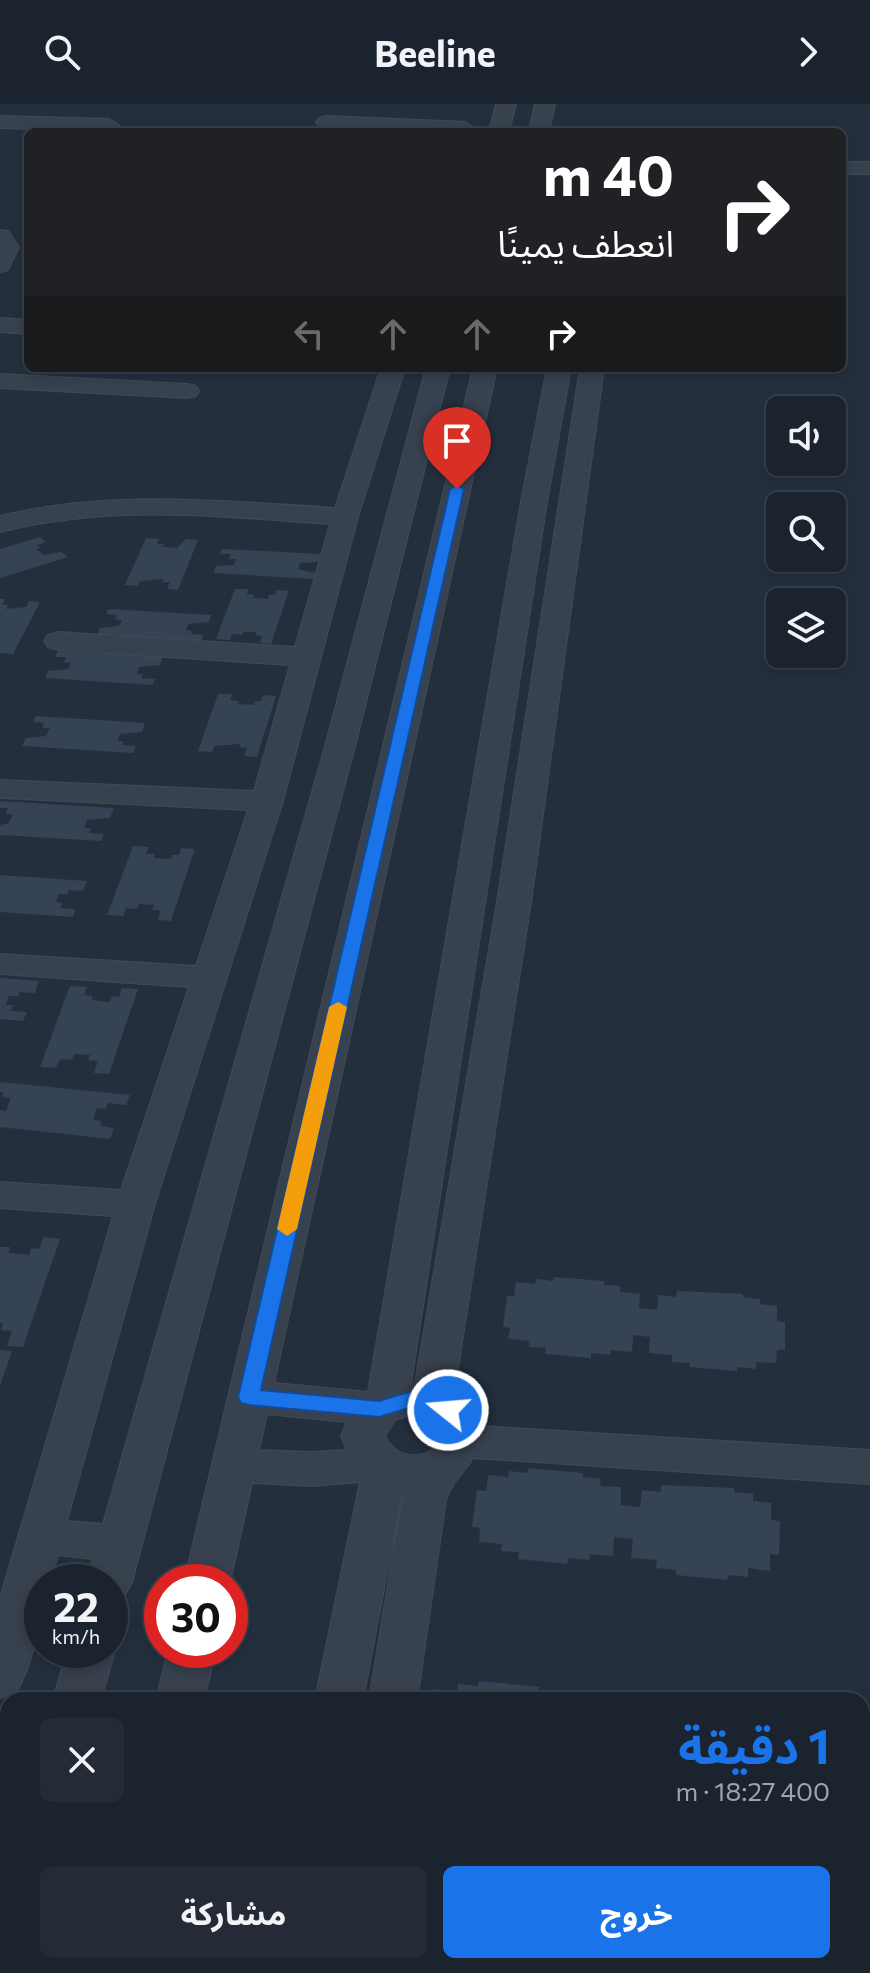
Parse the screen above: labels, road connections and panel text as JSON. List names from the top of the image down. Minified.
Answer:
{"page":{"header":"Beeline","turn":["40 m","انعطف يمينًا"],"speed":"22 km/h","limit":"30","heading":["1 دقيقة","400 m · 18:27"],"buttons":["خروج","مشاركة"]}}
